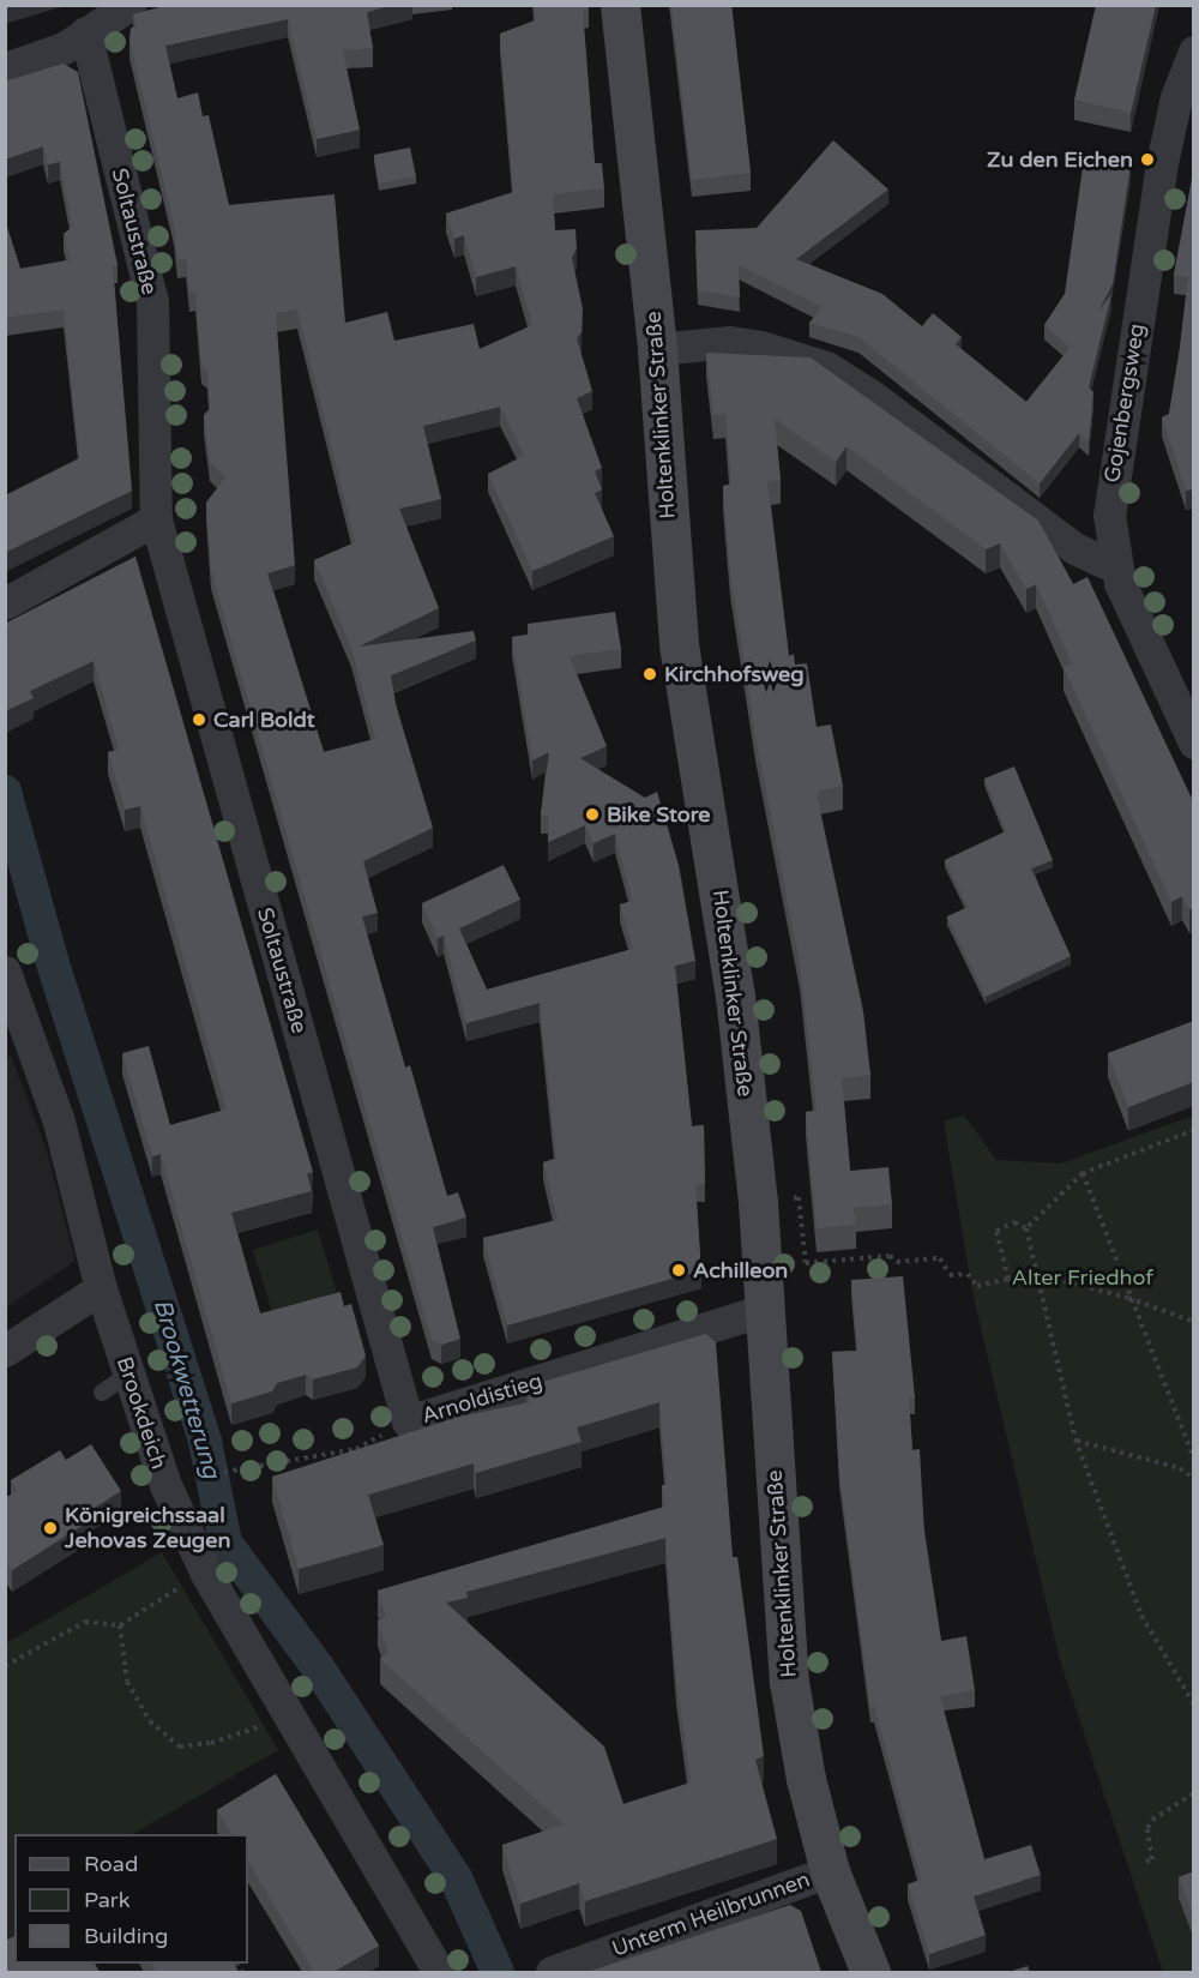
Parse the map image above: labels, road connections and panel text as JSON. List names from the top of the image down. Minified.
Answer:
{"streets":{"main road":["Holtenklinker Straße"],"street":["Soltaustraße","Gojenbergsweg","Arnoldistieg","Brookdeich","Unterm Heilbrunnen"]},"crossings":[["Soltaustraße","Arnoldistieg"],["Holtenklinker Straße","Arnoldistieg"],["Holtenklinker Straße","Unterm Heilbrunnen"]],"water":["Brookwetterung"],"parks":["Alter Friedhof"],"places":["Zu den Eichen","Kirchhofsweg","Carl Boldt","Bike Store","Achilleon","Königreichssaal Jehovas Zeugen"],"legend":["Road","Park","Building"]}
